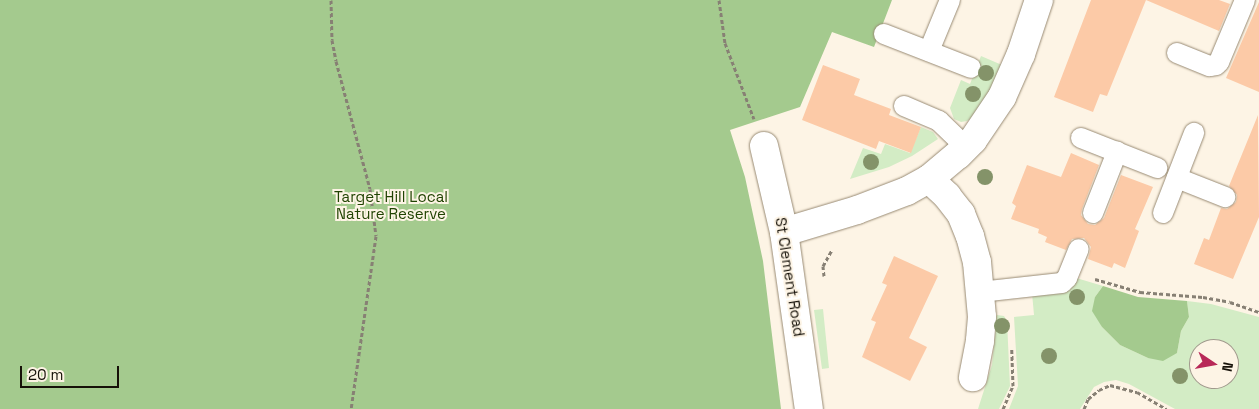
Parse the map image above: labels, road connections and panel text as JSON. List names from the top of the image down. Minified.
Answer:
{"streets":{"street":["St Clement Road"]},"parks":["Target Hill Local Nature Reserve"],"scale_bar":"20 m","north":"right"}
